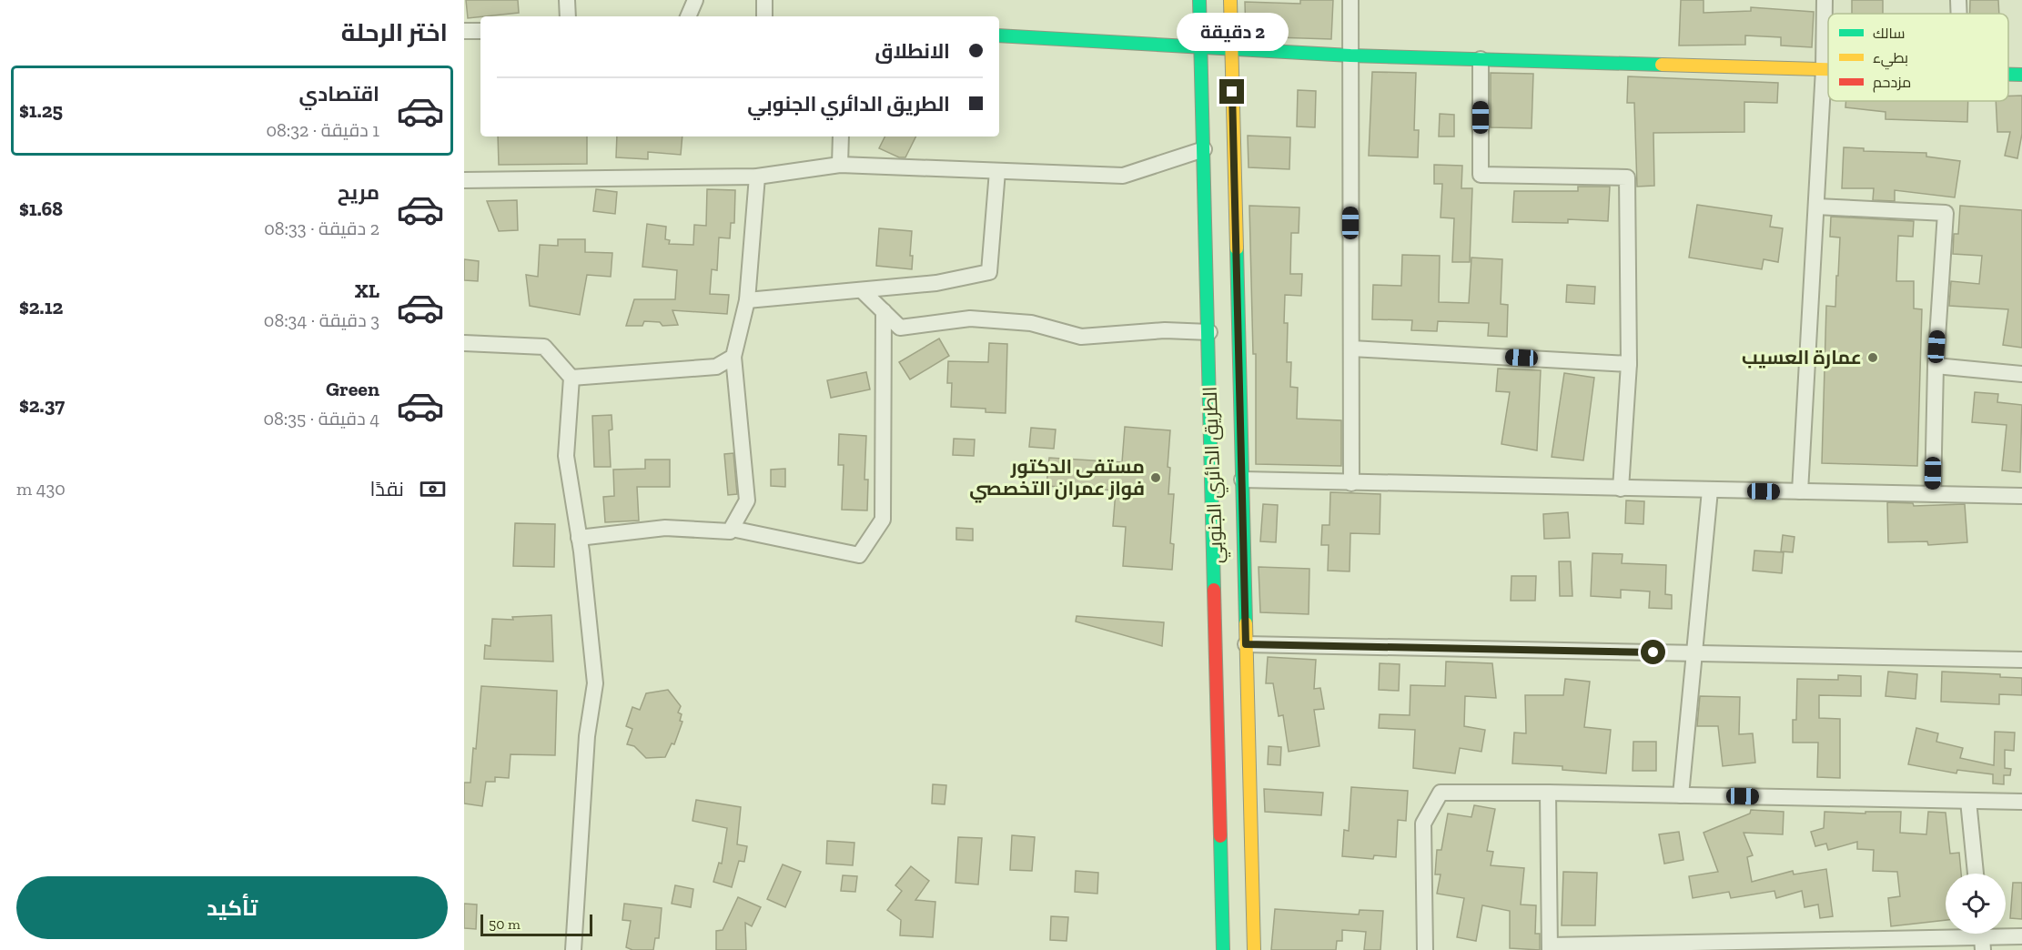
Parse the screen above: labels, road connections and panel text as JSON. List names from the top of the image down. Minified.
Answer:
{"streets":{"main road":["الطريق الدائري الجنوبي"]},"places":["عمارة العسيب","مستفى الدكتور فواز عمران التخصصي"],"legend":["سالك","بطيء","مزدحم"],"scale_bar":"50 m","page":{"heading":"اختر الرحلة","bubble":"2 دقيقة","banner":["الانطلاق","الطريق الدائري الجنوبي"],"list":[{"name":"اقتصادي","note":"1 دقيقة · 08:32","value":"$1.25"},{"name":"مريح","note":"2 دقيقة · 08:33","value":"$1.68"},{"name":"XL","note":"3 دقيقة · 08:34","value":"$2.12"},{"name":"Green","note":"4 دقيقة · 08:35","value":"$2.37"}],"pay":["نقدًا","430 m"],"buttons":"تأكيد","scale":"50 m"}}
